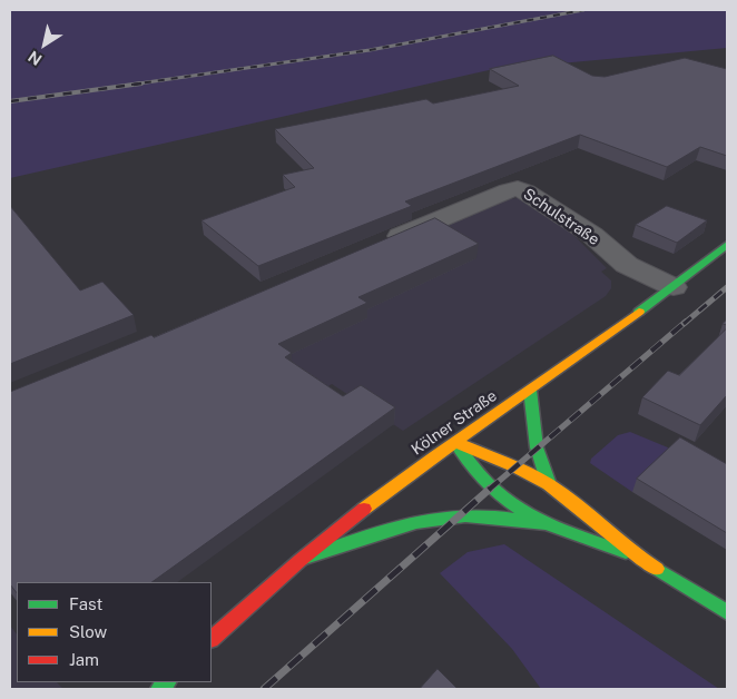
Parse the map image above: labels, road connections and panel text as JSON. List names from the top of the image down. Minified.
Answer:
{"streets":{"main road":["Kölner Straße"],"street":["Schulstraße"]},"crossings":[["Schulstraße","Kölner Straße"]],"legend":["Fast","Slow","Jam"],"north":"bottom left"}
